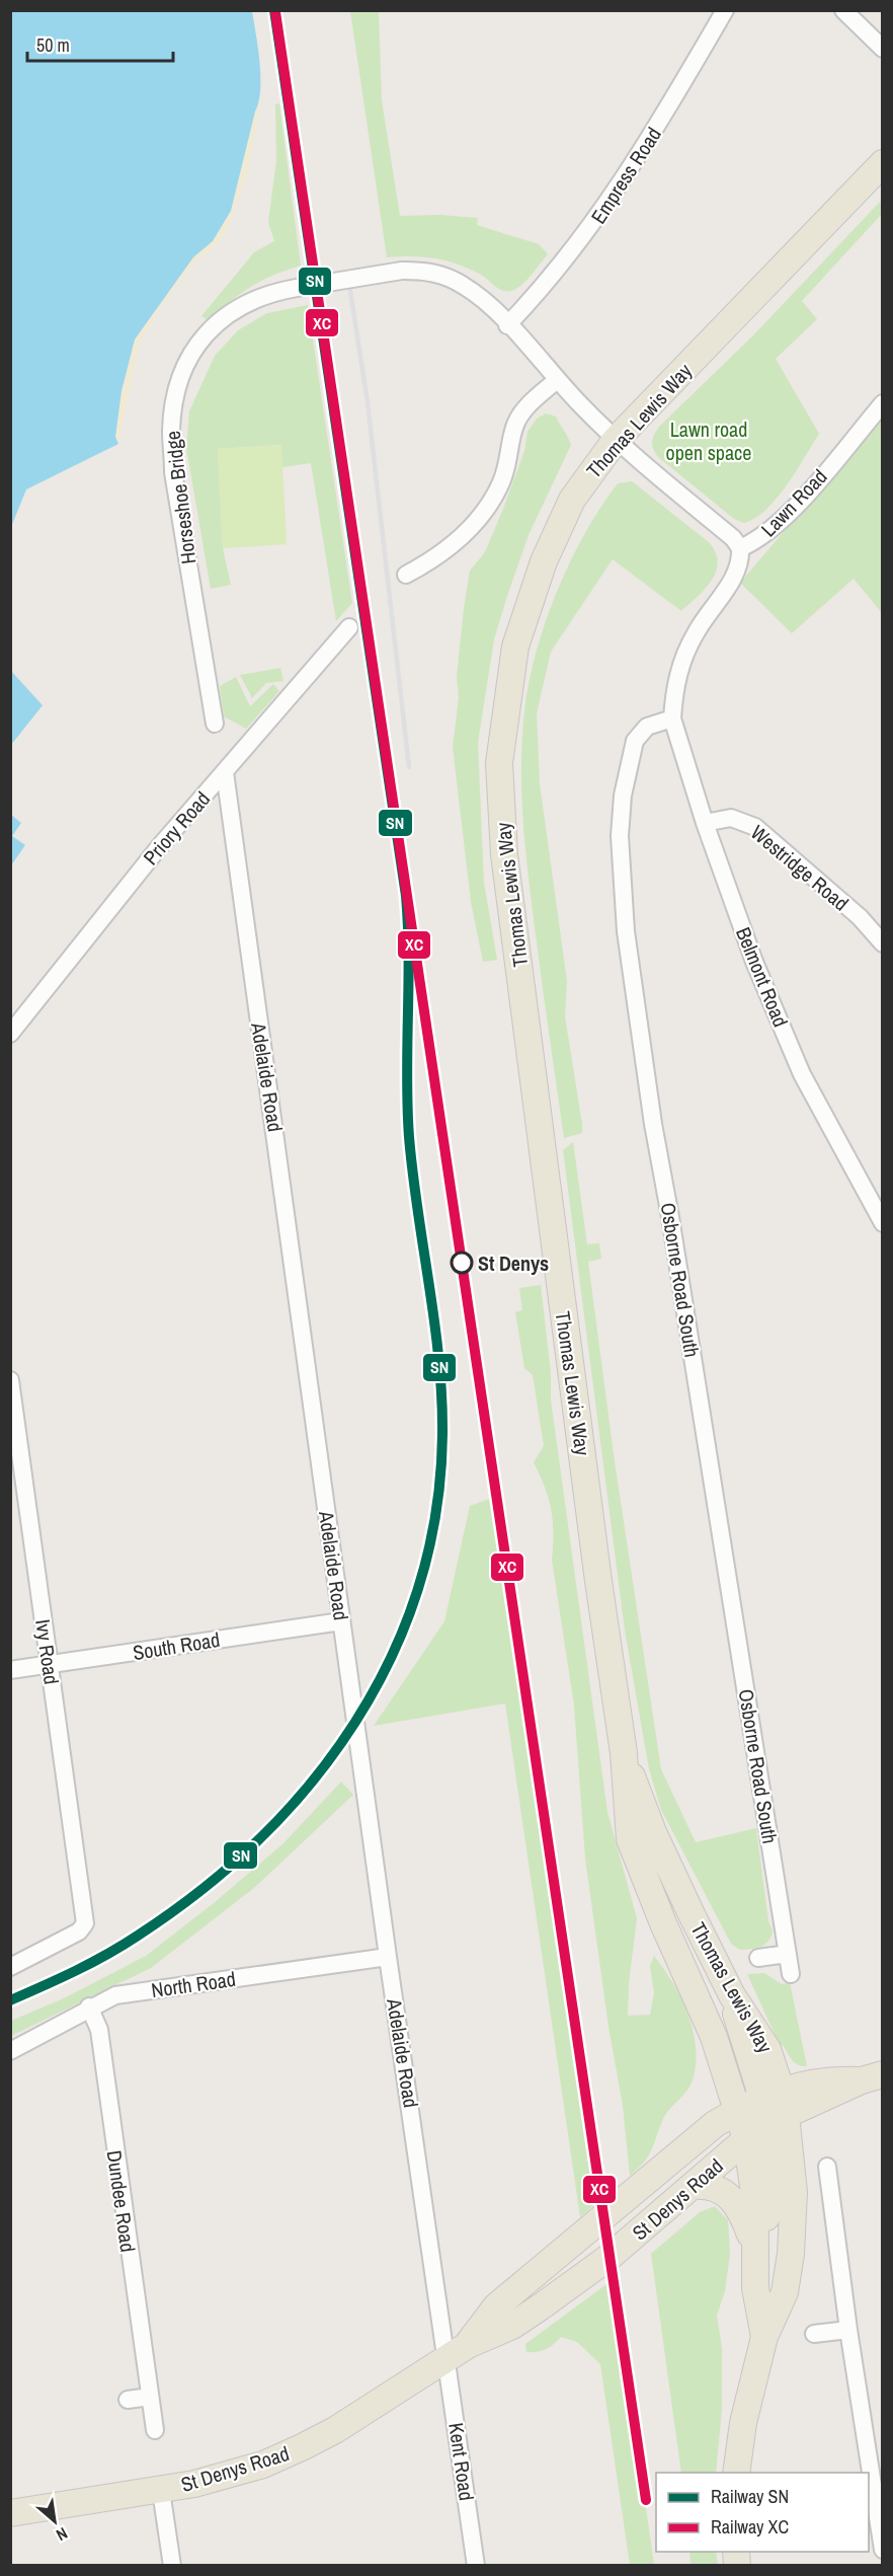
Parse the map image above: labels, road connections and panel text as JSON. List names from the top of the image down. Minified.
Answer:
{"streets":{"main road":["Thomas Lewis Way","St Denys Road"],"street":["Empress Road","Horseshoe Bridge","Lawn Road","Priory Road","Westridge Road","Belmont Road","Adelaide Road","Osborne Road South","South Road","Ivy Road","North Road","Dundee Road","Kent Road"]},"crossings":[["Empress Road","Horseshoe Bridge"],["Thomas Lewis Way","Horseshoe Bridge"],["Thomas Lewis Way","St Denys Road"],["Horseshoe Bridge","Lawn Road"],["Lawn Road","Belmont Road"],["Lawn Road","Osborne Road South"],["Priory Road","Adelaide Road"],["Westridge Road","Belmont Road"],["Belmont Road","Osborne Road South"],["Adelaide Road","South Road"],["Adelaide Road","North Road"],["Adelaide Road","St Denys Road"],["Adelaide Road","Kent Road"],["South Road","Ivy Road"],["North Road","Dundee Road"],["St Denys Road","Kent Road"]],"parks":["Lawn road open space"],"places":["St Denys"],"lines":["rail line SN","rail line XC"],"legend":["Railway SN","Railway XC"],"scale_bar":"50 m","north":"bottom right"}
